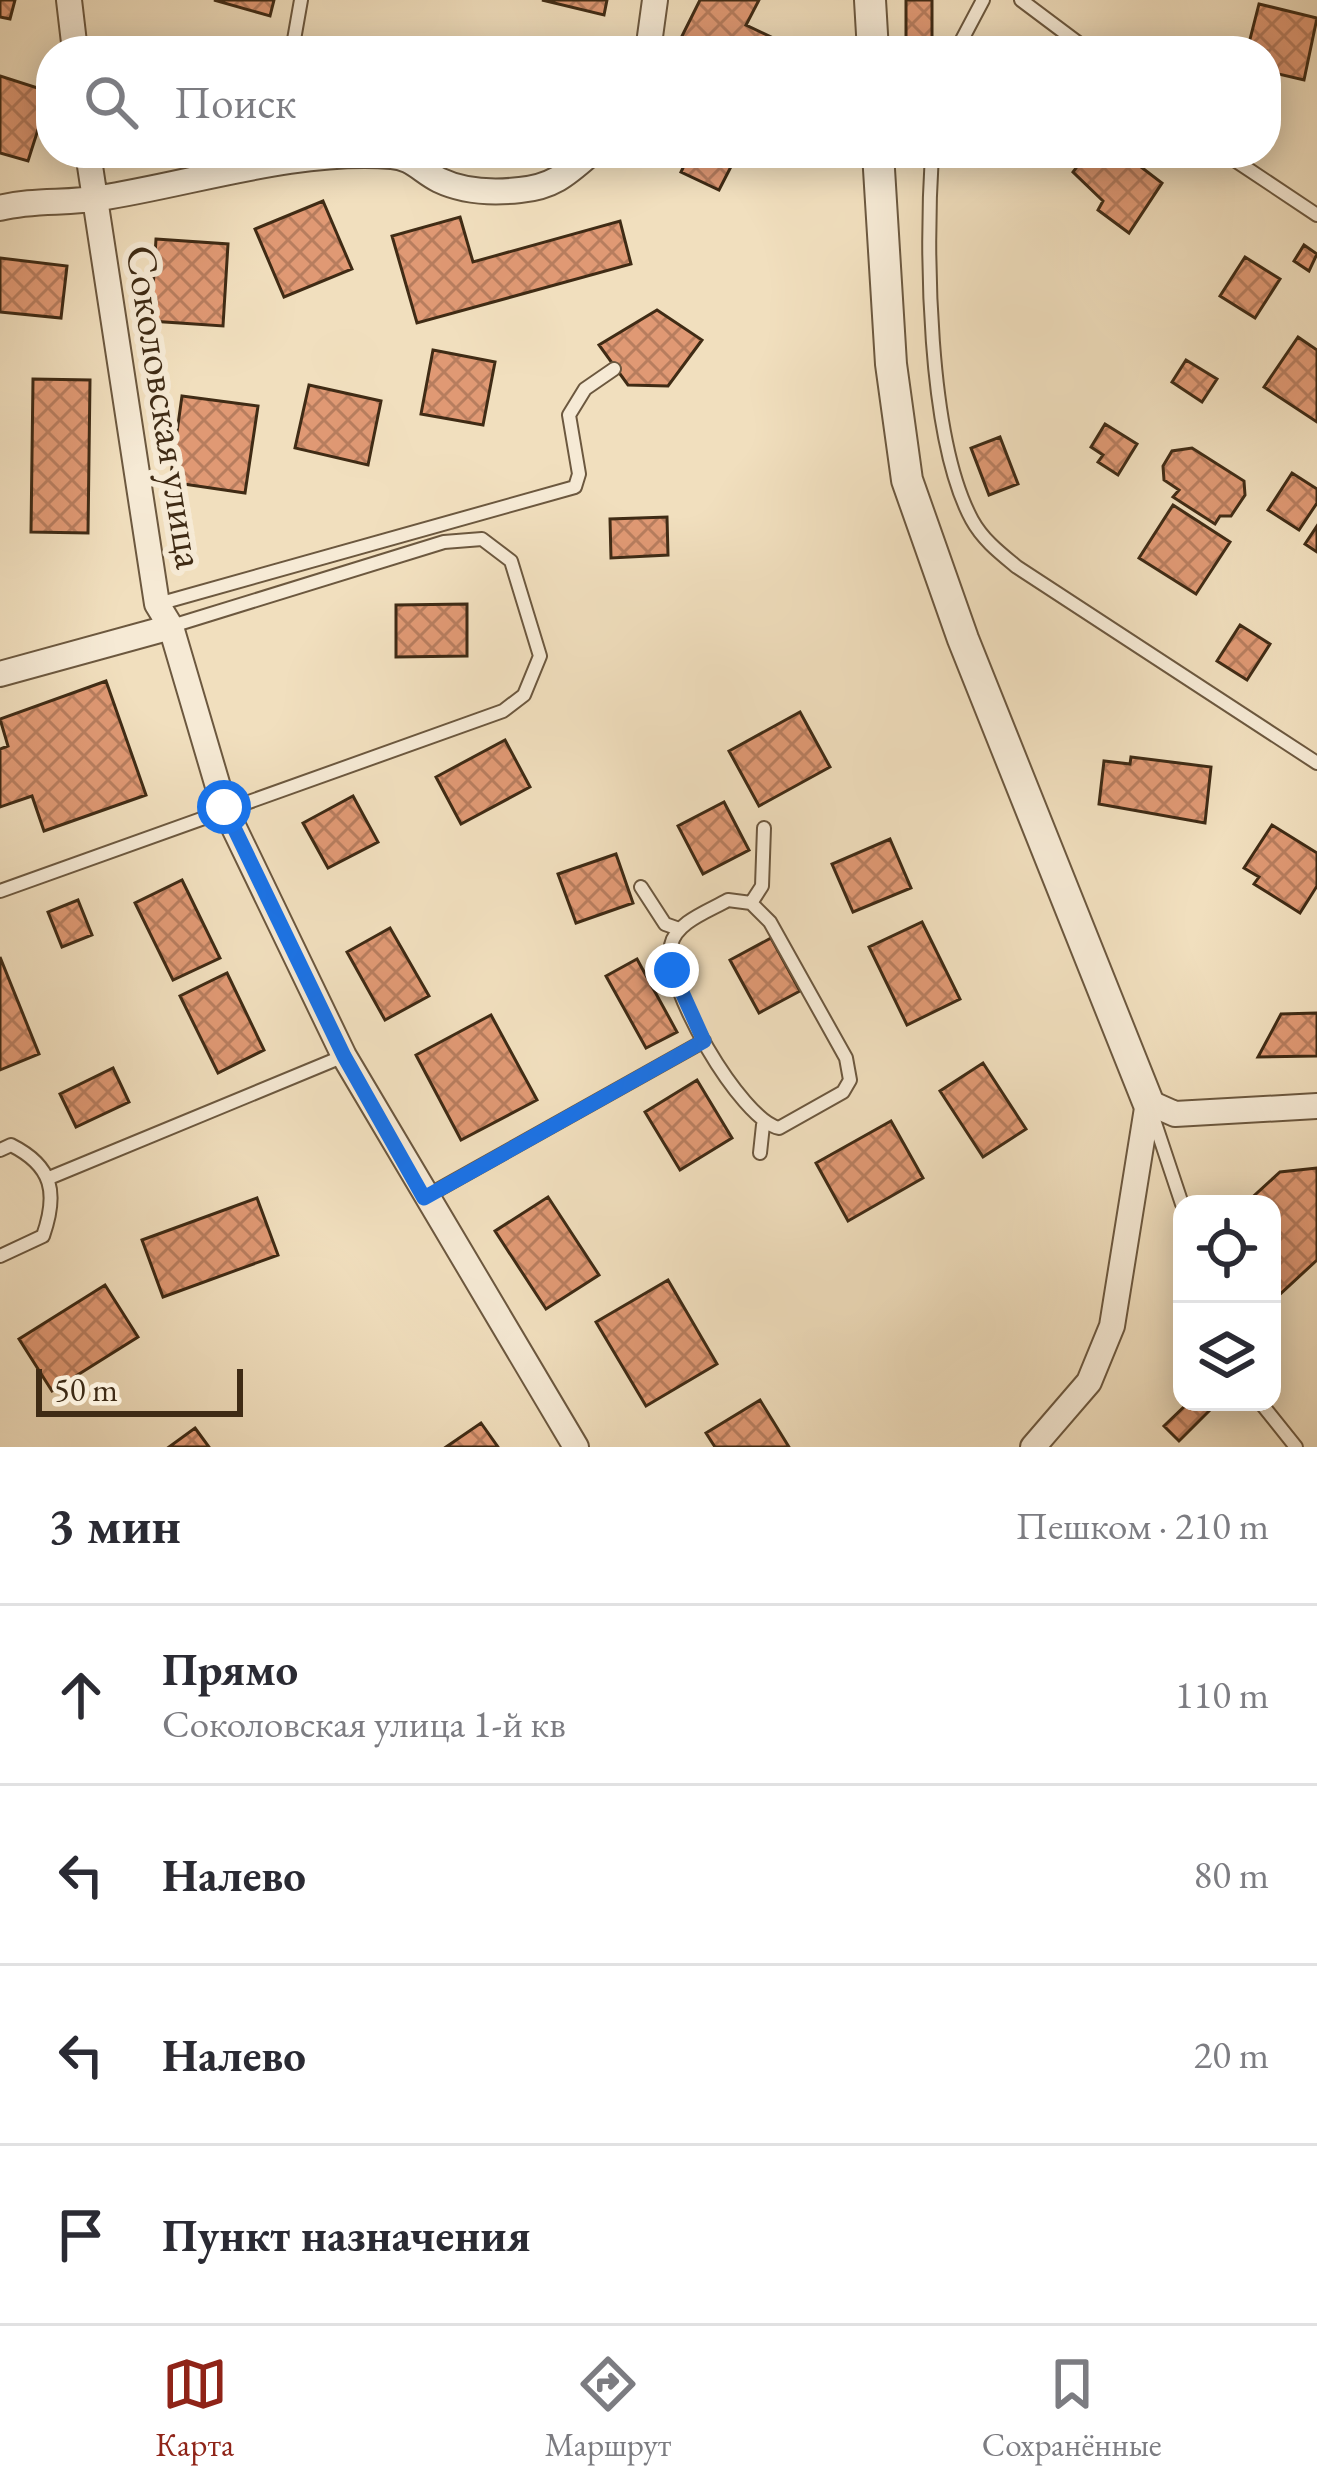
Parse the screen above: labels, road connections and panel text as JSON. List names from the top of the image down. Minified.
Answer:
{"streets":{"street":["Соколовская улица"]},"scale_bar":"50 m","page":{"search":"Поиск","scale":"50 m","heading":["3 мин","Пешком · 210 m"],"list":[["Прямо","Соколовская улица 1-й кв","110 m"],["Налево","80 m"],["Налево","20 m"],"Пункт назначения"],"nav":["Карта","Маршрут","Сохранённые"]}}
